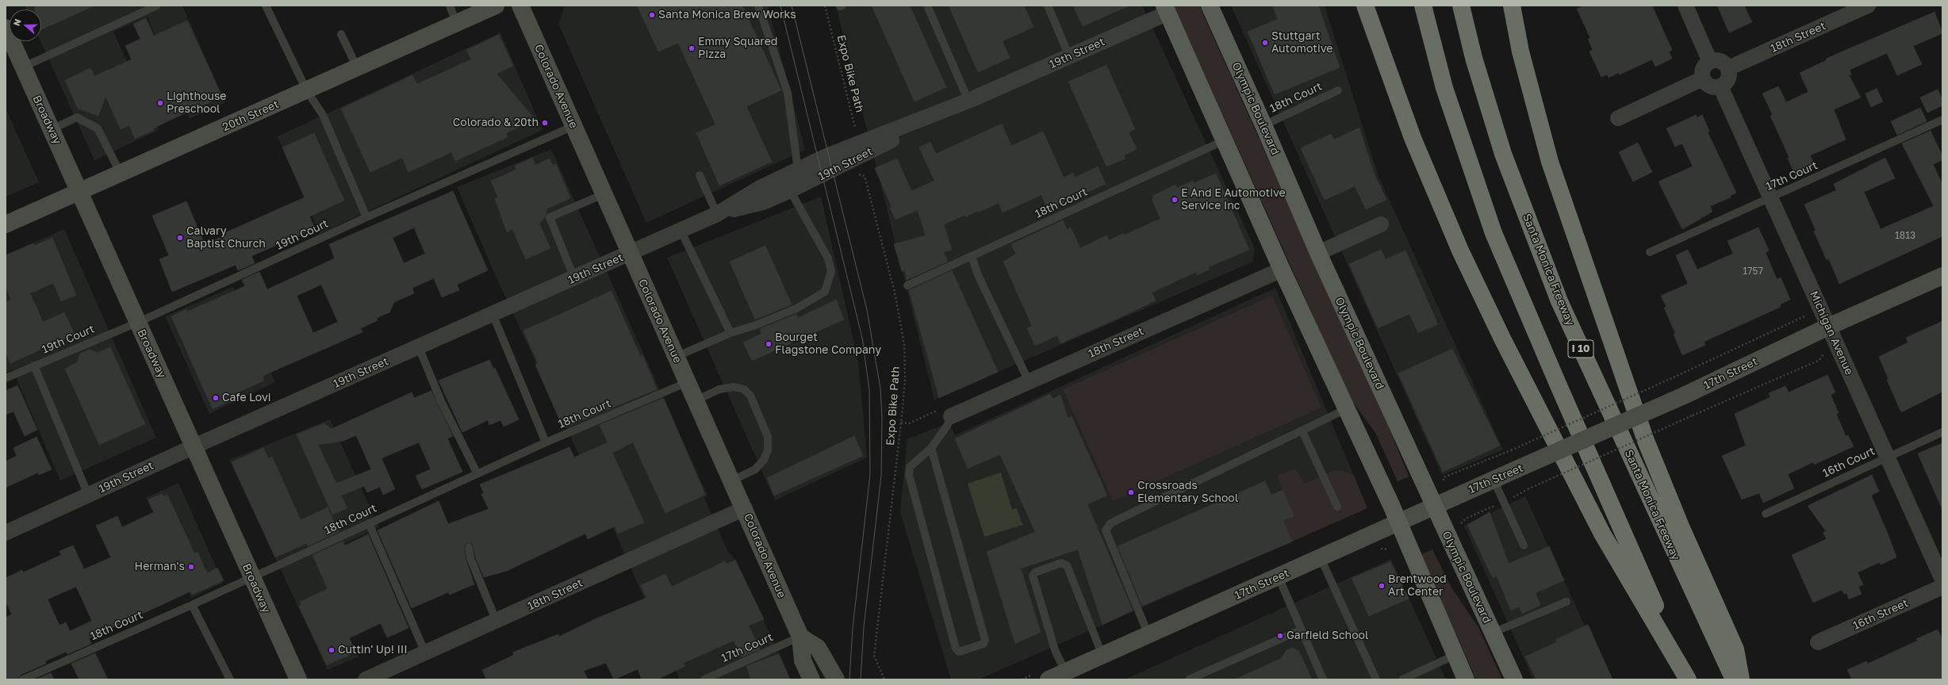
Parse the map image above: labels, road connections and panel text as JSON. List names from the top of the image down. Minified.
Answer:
{"streets":{"highway":["Santa Monica Freeway","I 10"],"main road":["Olympic Boulevard"],"street":["18th Street","19th Street","Colorado Avenue","20th Street","Broadway","Michigan Avenue","17th Street","16th Street"],"lane":["18th Court","17th Court","19th Court","16th Court"],"path":["Expo Bike Path"]},"crossings":[["18th Street","Colorado Avenue"],["18th Street","Michigan Avenue"],["19th Street","Colorado Avenue"],["19th Street","Broadway"],["Colorado Avenue","18th Court"],["Colorado Avenue","17th Court"],["Colorado Avenue","19th Court"],["18th Court","Olympic Boulevard"],["18th Court","Broadway"],["Olympic Boulevard","17th Street"],["20th Street","Broadway"],["Broadway","19th Court"],["17th Court","Michigan Avenue"],["Michigan Avenue","17th Street"],["Michigan Avenue","16th Court"]],"places":["Santa Monica Brew Works","Stuttgart Automotive","Emmy Squared Pizza","Lighthouse Preschool","Colorado & 20th","E And E Automotive Service Inc","Calvary Baptist Church","Bourget Flagstone Company","Cafe Lovi","Crossroads Elementary School","Herman's","Brentwood Art Center","Garfield School","Cuttin' Up! III"],"house_numbers":["1813","1757"],"north":"left"}
